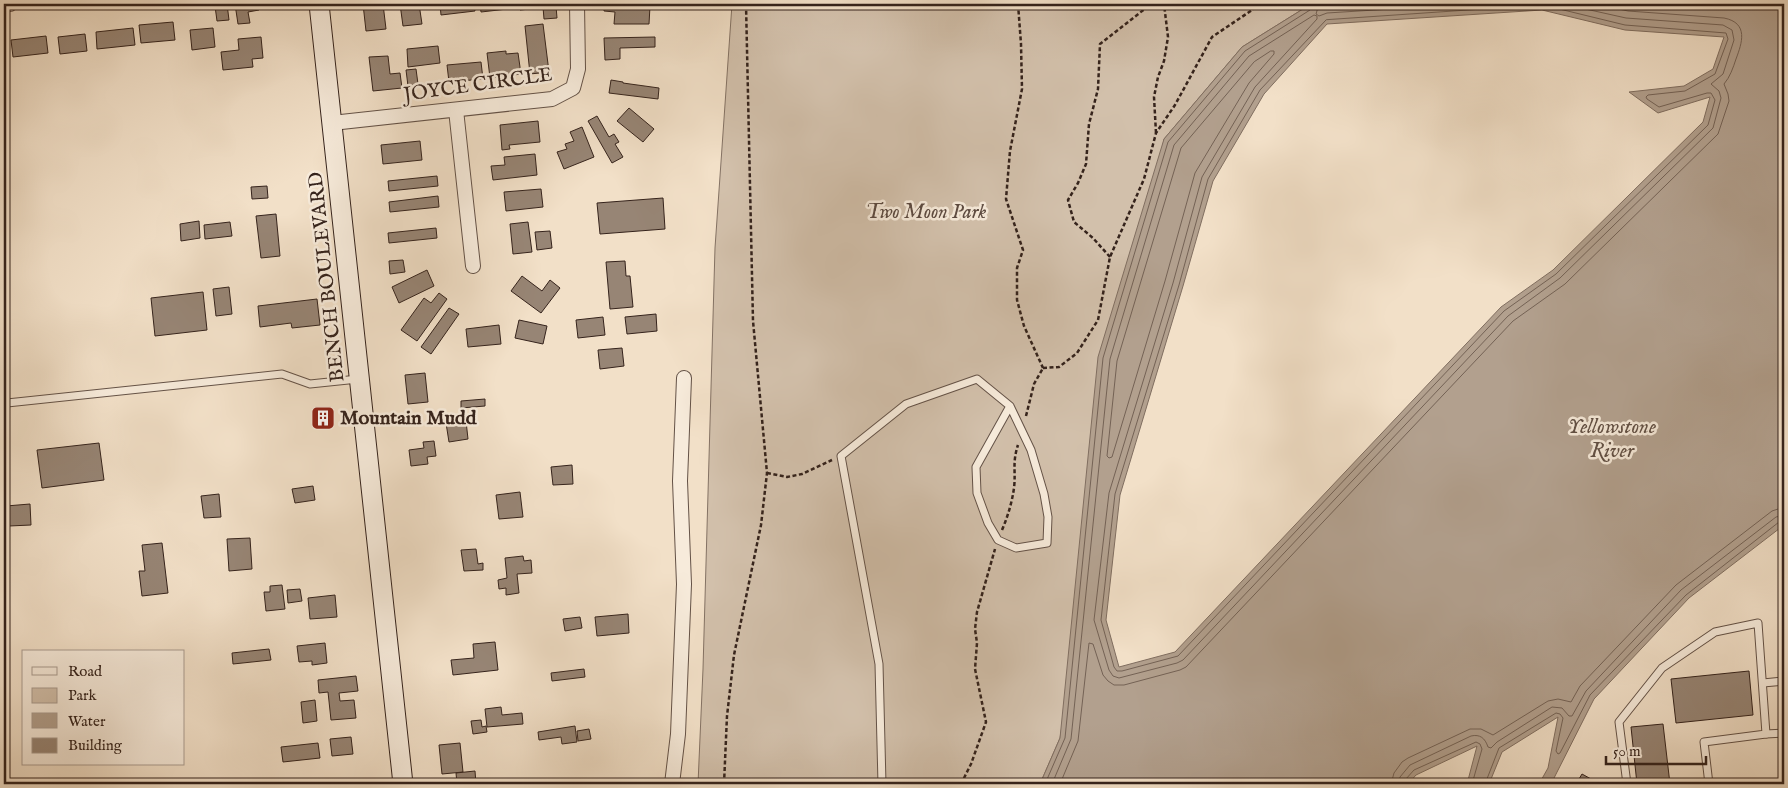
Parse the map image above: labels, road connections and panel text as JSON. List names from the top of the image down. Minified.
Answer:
{"streets":{"main road":["BENCH BOULEVARD"],"street":["JOYCE CIRCLE"]},"crossings":[["JOYCE CIRCLE","BENCH BOULEVARD"]],"water":["Yellowstone River"],"parks":["Two Moon Park"],"places":{"building":["Mountain Mudd"]},"legend":["Road","Park","Water","Building"],"scale_bar":"50 m"}
